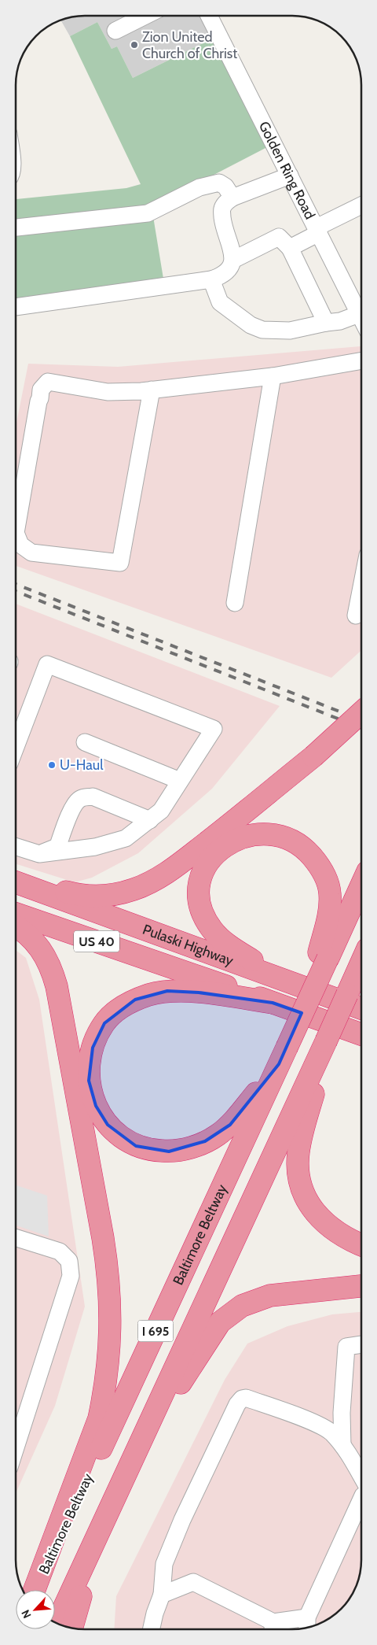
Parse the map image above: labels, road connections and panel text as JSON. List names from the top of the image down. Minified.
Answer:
{"streets":{"highway":["US 40","Pulaski Highway","Baltimore Beltway","I 695"],"street":["Golden Ring Road"]},"crossings":[["Pulaski Highway","I 695"]],"places":["Zion United Church of Christ","U-Haul"],"north":"bottom left"}
